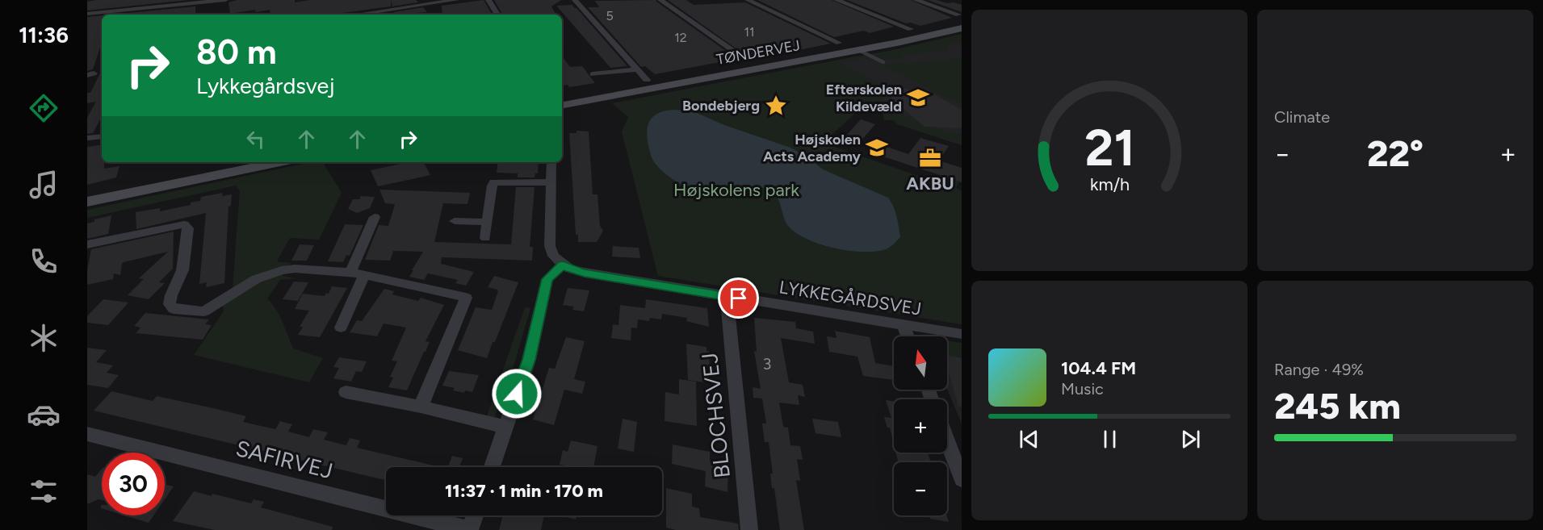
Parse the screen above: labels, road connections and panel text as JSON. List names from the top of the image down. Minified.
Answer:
{"streets":{"street":["TØNDERVEJ","LYKKEGÅRDSVEJ","BLOCHSVEJ","SAFIRVEJ"]},"crossings":[["LYKKEGÅRDSVEJ","BLOCHSVEJ"]],"parks":["Højskolens park"],"places":{"school or university":["Efterskolen Kildevæld","Højskolen Acts Academy"],"place":["Bondebjerg"],"office":["AKBU"]},"house_numbers":["5","11","12","3"],"north":"top","page":{"tabs":"11:36","tile":["Climate",["Range · 49%","245 km"]],"turn":["80 m","Lykkegårdsvej"],"heat":["−","22°","+"],"map_buttons":["+","−"],"song":["104.4 FM","Music"],"limit":"30","trip":"11:37 · 1 min · 170 m","gauge":["21","km/h"]}}
